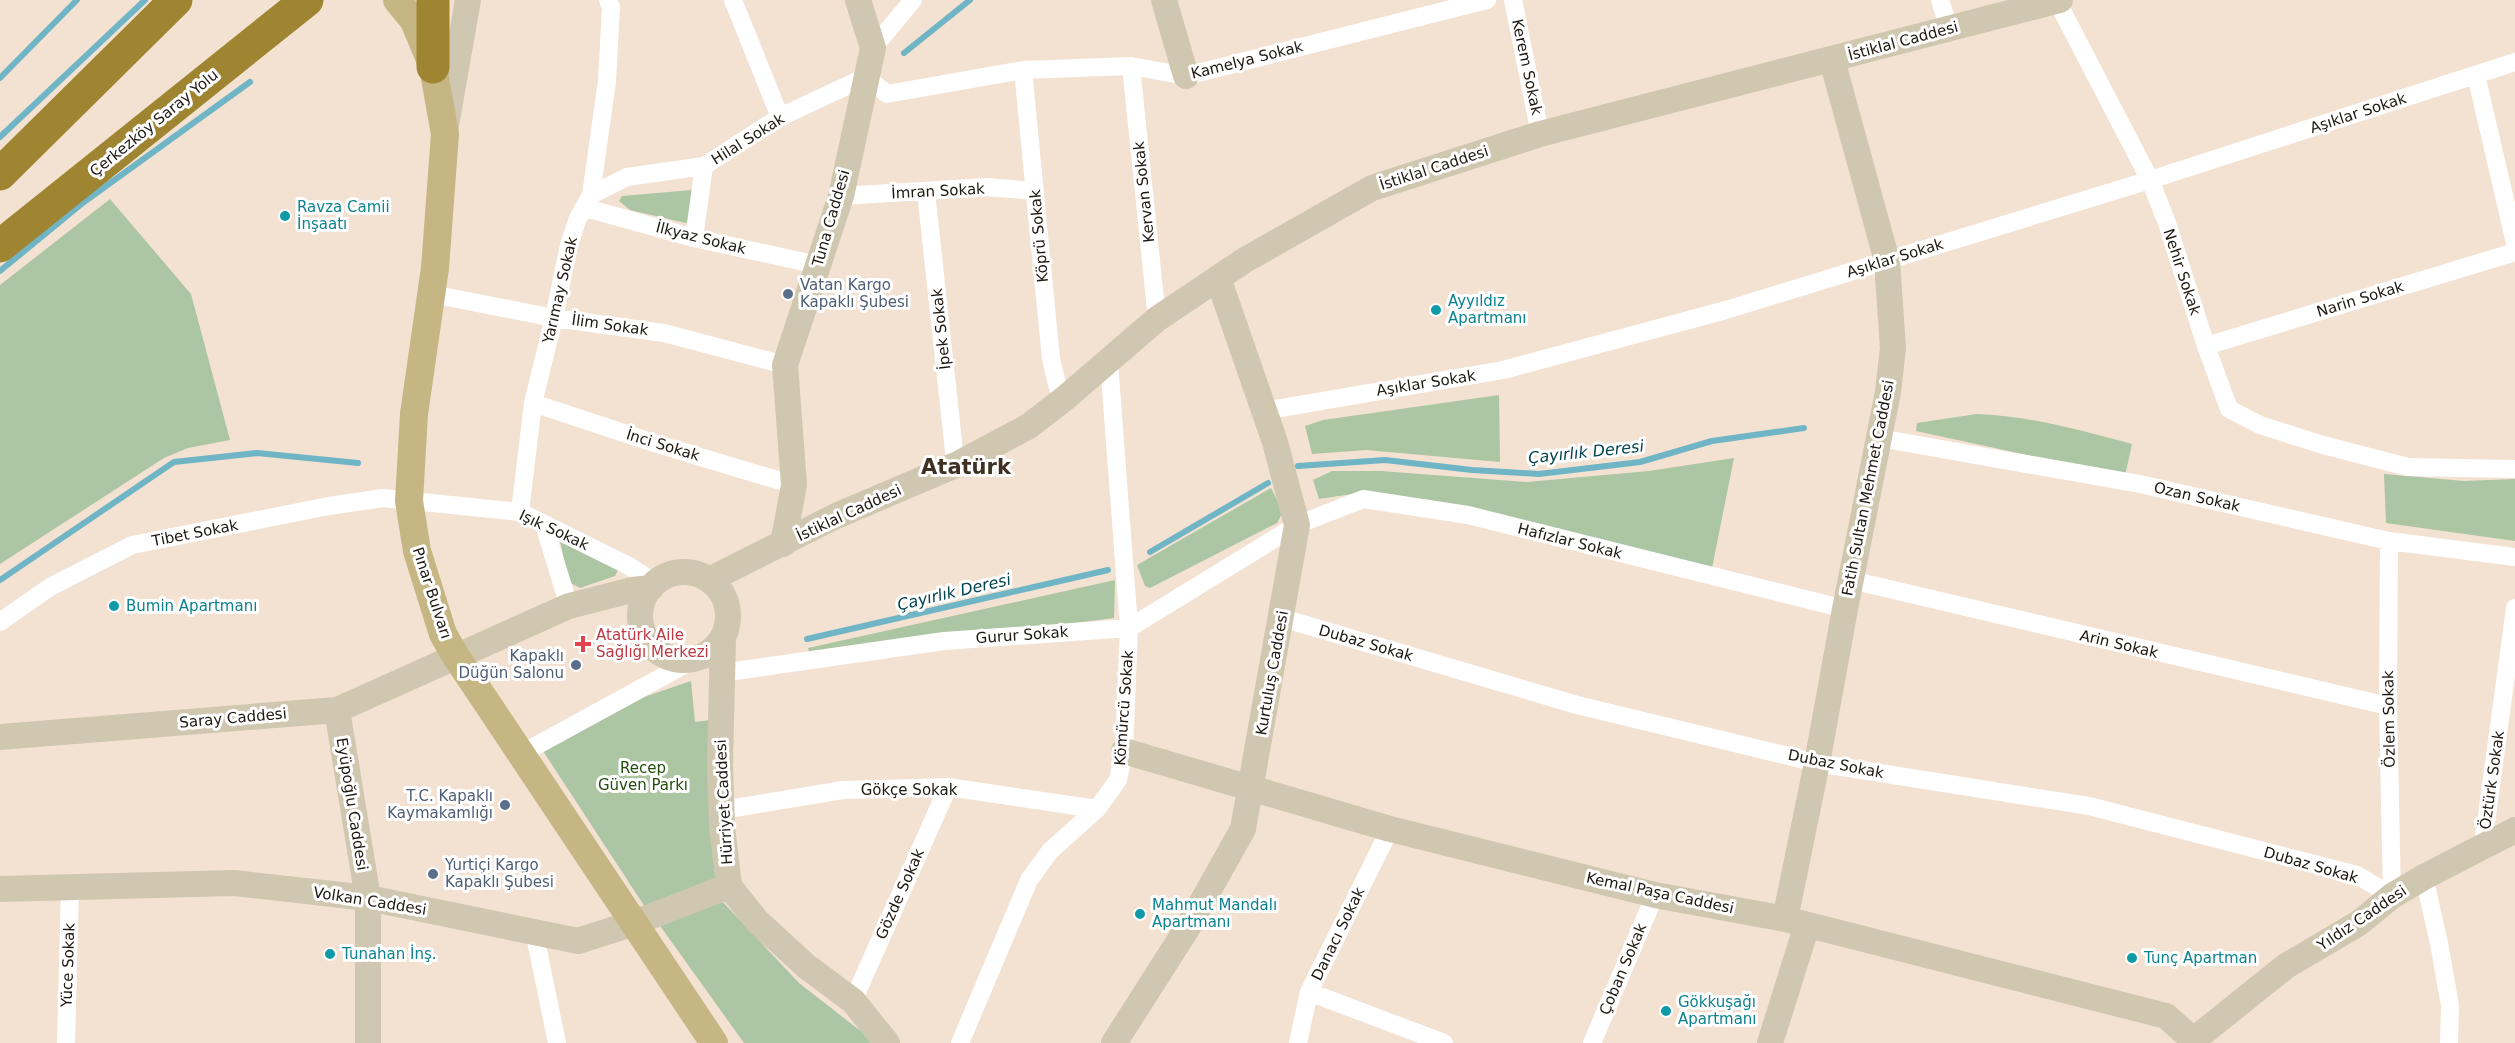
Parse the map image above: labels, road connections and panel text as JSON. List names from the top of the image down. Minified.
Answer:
{"streets":{"highway":["Çerkezköy Saray Yolu"],"main road":["Pınar Bulvarı"],"street":["İstiklal Caddesi","Kamelya Sokak","Kerem Sokak","Aşıklar Sokak","Hilal Sokak","İmran Sokak","Kervan Sokak","Tuna Caddesi","Köprü Sokak","İlkyaz Sokak","Nehir Sokak","Yarımay Sokak","Narin Sokak","İlim Sokak","İpek Sokak","İnci Sokak","Fatih Sultan Mehmet Caddesi","Ozan Sokak","Işık Sokak","Tibet Sokak","Hafızlar Sokak","Gurur Sokak","Dubaz Sokak","Arin Sokak","Kurtuluş Caddesi","Kömürcü Sokak","Saray Caddesi","Özlem Sokak","Öztürk Sokak","Gökçe Sokak","Hürriyet Caddesi","Eyüpoğlu Caddesi","Kemal Paşa Caddesi","Gözde Sokak","Volkan Caddesi","Yıldız Caddesi","Danacı Sokak","Yüce Sokak","Çoban Sokak"]},"crossings":[["İstiklal Caddesi","Kerem Sokak"],["İstiklal Caddesi","Kervan Sokak"],["İstiklal Caddesi","Tuna Caddesi"],["İstiklal Caddesi","Köprü Sokak"],["İstiklal Caddesi","Nehir Sokak"],["İstiklal Caddesi","İpek Sokak"],["İstiklal Caddesi","Fatih Sultan Mehmet Caddesi"],["İstiklal Caddesi","Kurtuluş Caddesi"],["İstiklal Caddesi","Kömürcü Sokak"],["Kamelya Sokak","Hilal Sokak"],["Kamelya Sokak","Kervan Sokak"],["Kamelya Sokak","Tuna Caddesi"],["Kamelya Sokak","Köprü Sokak"],["Aşıklar Sokak","Nehir Sokak"],["Aşıklar Sokak","Fatih Sultan Mehmet Caddesi"],["Aşıklar Sokak","Kurtuluş Caddesi"],["Hilal Sokak","Tuna Caddesi"],["Hilal Sokak","İlkyaz Sokak"],["Hilal Sokak","Yarımay Sokak"],["İmran Sokak","Tuna Caddesi"],["İmran Sokak","Köprü Sokak"],["İmran Sokak","İpek Sokak"],["Tuna Caddesi","İlkyaz Sokak"],["Tuna Caddesi","İlim Sokak"],["Tuna Caddesi","İnci Sokak"],["İlkyaz Sokak","Yarımay Sokak"],["Nehir Sokak","Narin Sokak"],["Yarımay Sokak","İlim Sokak"],["Yarımay Sokak","İnci Sokak"],["Yarımay Sokak","Işık Sokak"],["İlim Sokak","Pınar Bulvarı"],["Fatih Sultan Mehmet Caddesi","Ozan Sokak"],["Fatih Sultan Mehmet Caddesi","Hafızlar Sokak"],["Fatih Sultan Mehmet Caddesi","Dubaz Sokak"],["Fatih Sultan Mehmet Caddesi","Arin Sokak"],["Fatih Sultan Mehmet Caddesi","Kemal Paşa Caddesi"],["Ozan Sokak","Özlem Sokak"],["Işık Sokak","Tibet Sokak"],["Işık Sokak","Pınar Bulvarı"],["Işık Sokak","Hürriyet Caddesi"],["Tibet Sokak","Pınar Bulvarı"],["Hafızlar Sokak","Gurur Sokak"],["Hafızlar Sokak","Kurtuluş Caddesi"],["Pınar Bulvarı","Saray Caddesi"],["Pınar Bulvarı","Volkan Caddesi"],["Gurur Sokak","Kurtuluş Caddesi"],["Gurur Sokak","Kömürcü Sokak"],["Gurur Sokak","Hürriyet Caddesi"],["Dubaz Sokak","Kurtuluş Caddesi"],["Dubaz Sokak","Özlem Sokak"],["Dubaz Sokak","Yıldız Caddesi"],["Arin Sokak","Özlem Sokak"],["Kurtuluş Caddesi","Kemal Paşa Caddesi"],["Kömürcü Sokak","Gökçe Sokak"],["Kömürcü Sokak","Kemal Paşa Caddesi"],["Saray Caddesi","Eyüpoğlu Caddesi"],["Özlem Sokak","Yıldız Caddesi"],["Öztürk Sokak","Yıldız Caddesi"],["Gökçe Sokak","Hürriyet Caddesi"],["Gökçe Sokak","Gözde Sokak"],["Hürriyet Caddesi","Gözde Sokak"],["Hürriyet Caddesi","Volkan Caddesi"],["Eyüpoğlu Caddesi","Volkan Caddesi"],["Kemal Paşa Caddesi","Yıldız Caddesi"],["Kemal Paşa Caddesi","Danacı Sokak"],["Kemal Paşa Caddesi","Çoban Sokak"],["Volkan Caddesi","Yüce Sokak"]],"districts":["Atatürk"],"water":["Çayırlık Deresi"],"parks":["Recep Güven Parkı"],"places":{"other":["Ravza Camii İnşaatı","Vatan Kargo Kapaklı Şubesi","Ayyıldız Apartmanı","Bumin Apartmanı","Kapaklı Düğün Salonu","T.C. Kapaklı Kaymakamlığı","Yurtiçi Kargo Kapaklı Şubesi","Mahmut Mandalı Apartmanı","Tunahan İnş.","Tunç Apartman","Gökkuşağı Apartmanı"],"health":["Atatürk Aile Sağlığı Merkezi"]}}
